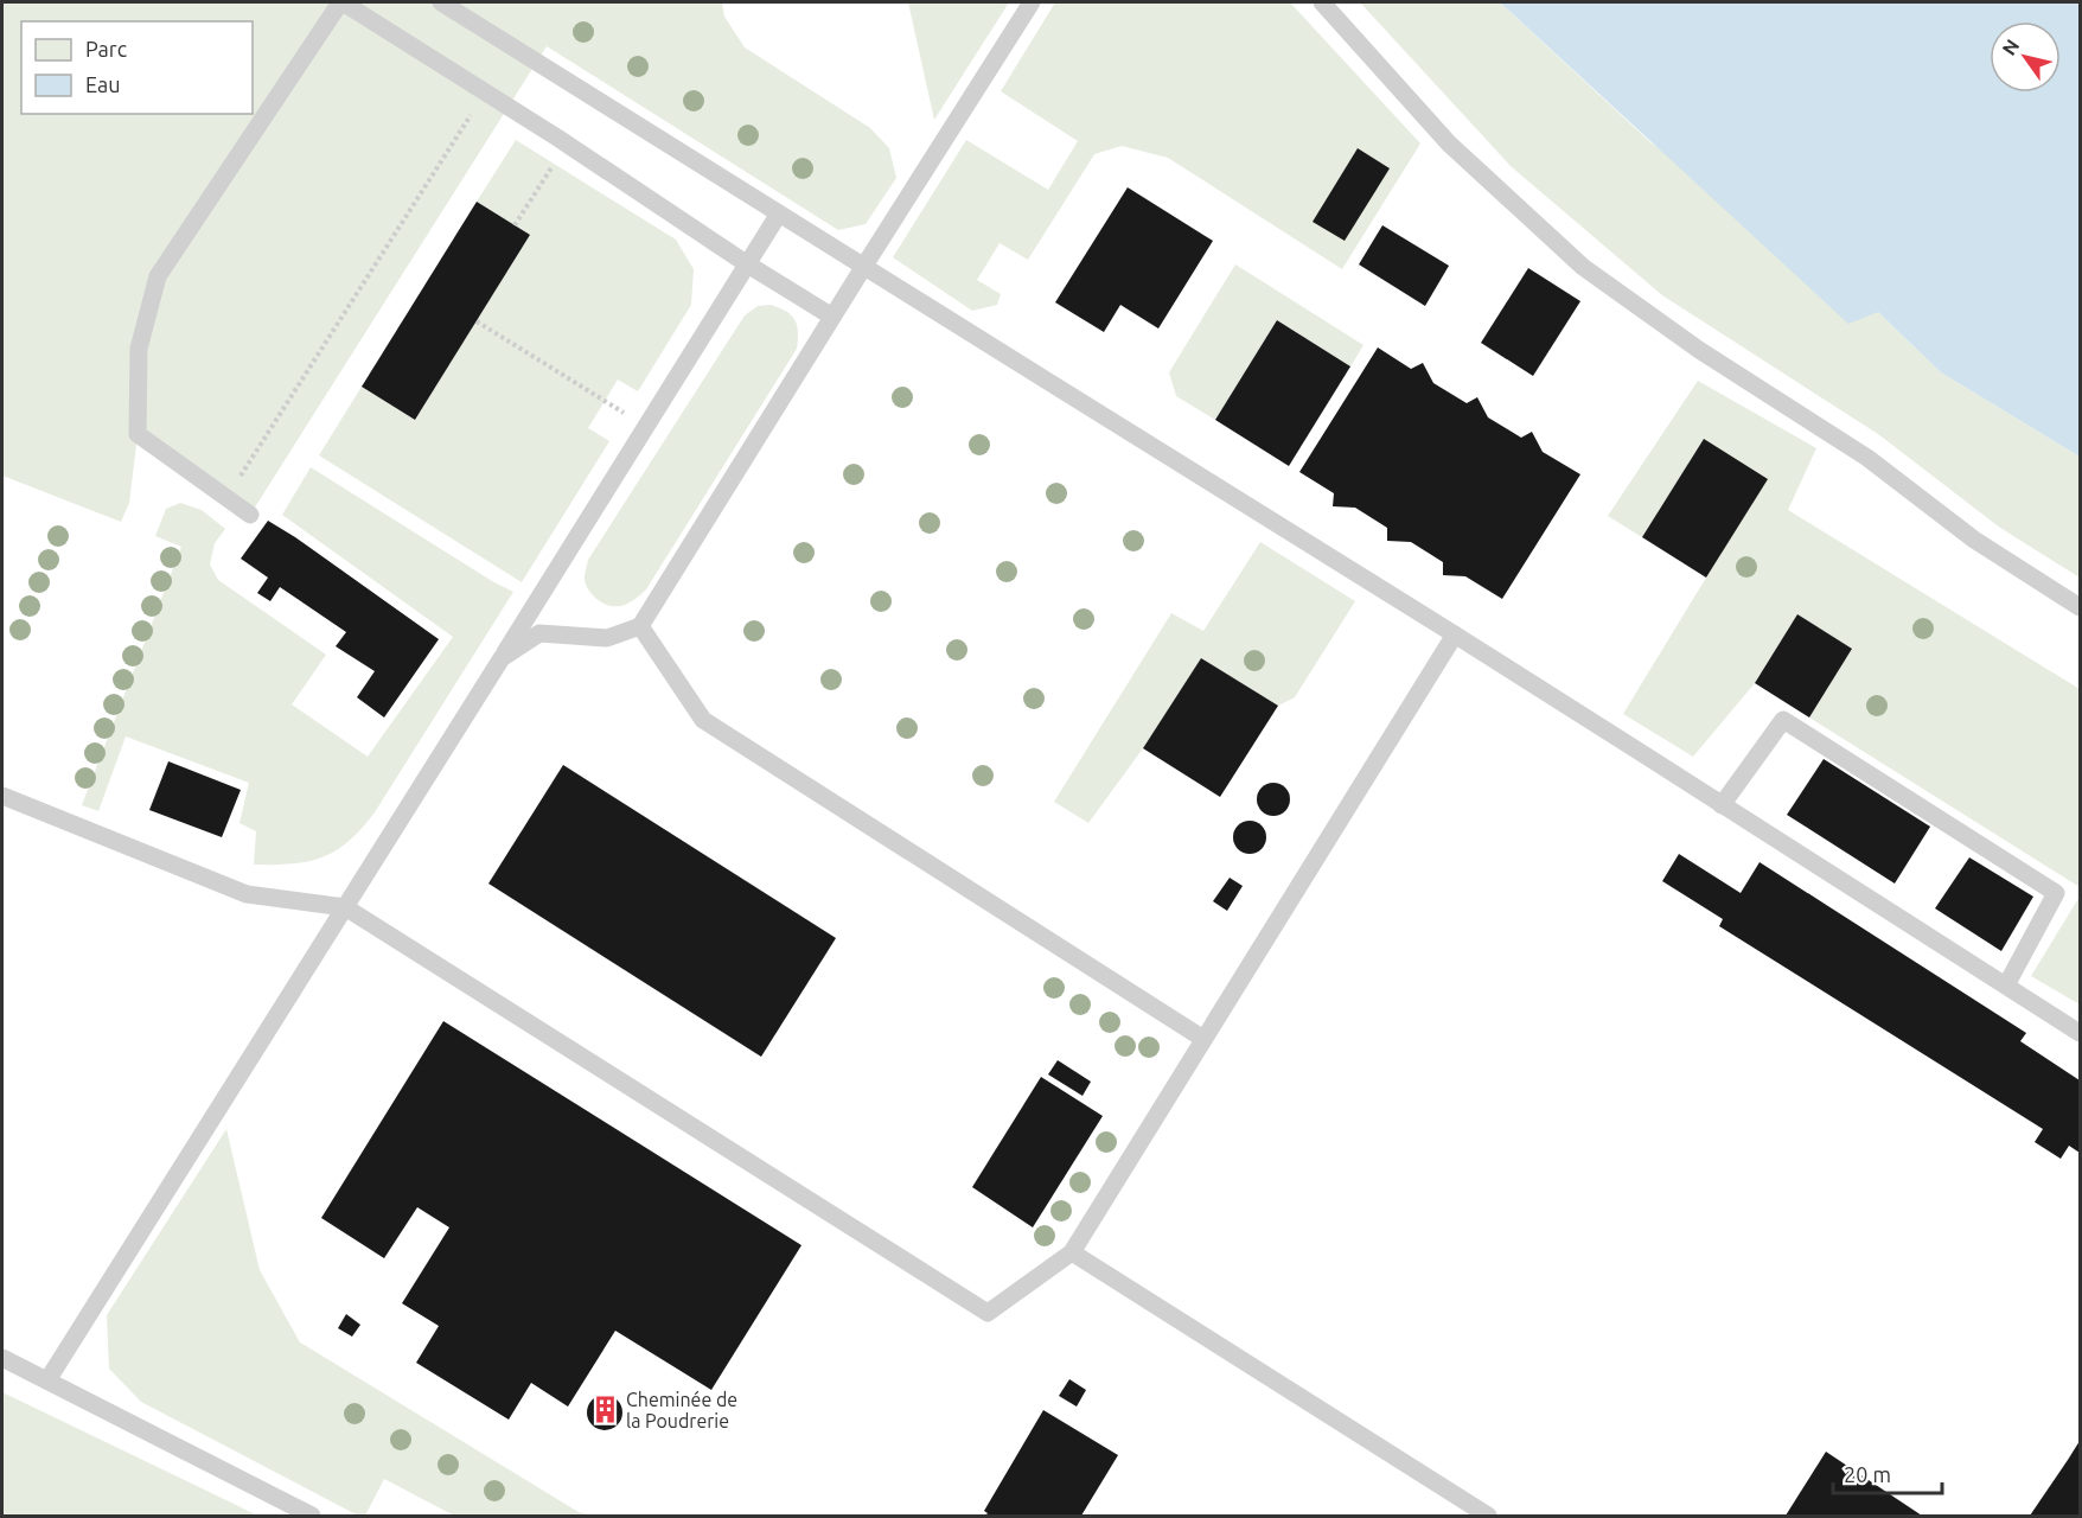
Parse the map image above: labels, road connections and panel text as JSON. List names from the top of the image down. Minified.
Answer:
{"places":{"building":["Cheminée de la Poudrerie"]},"legend":["Parc","Eau"],"scale_bar":"20 m","north":"top left"}
